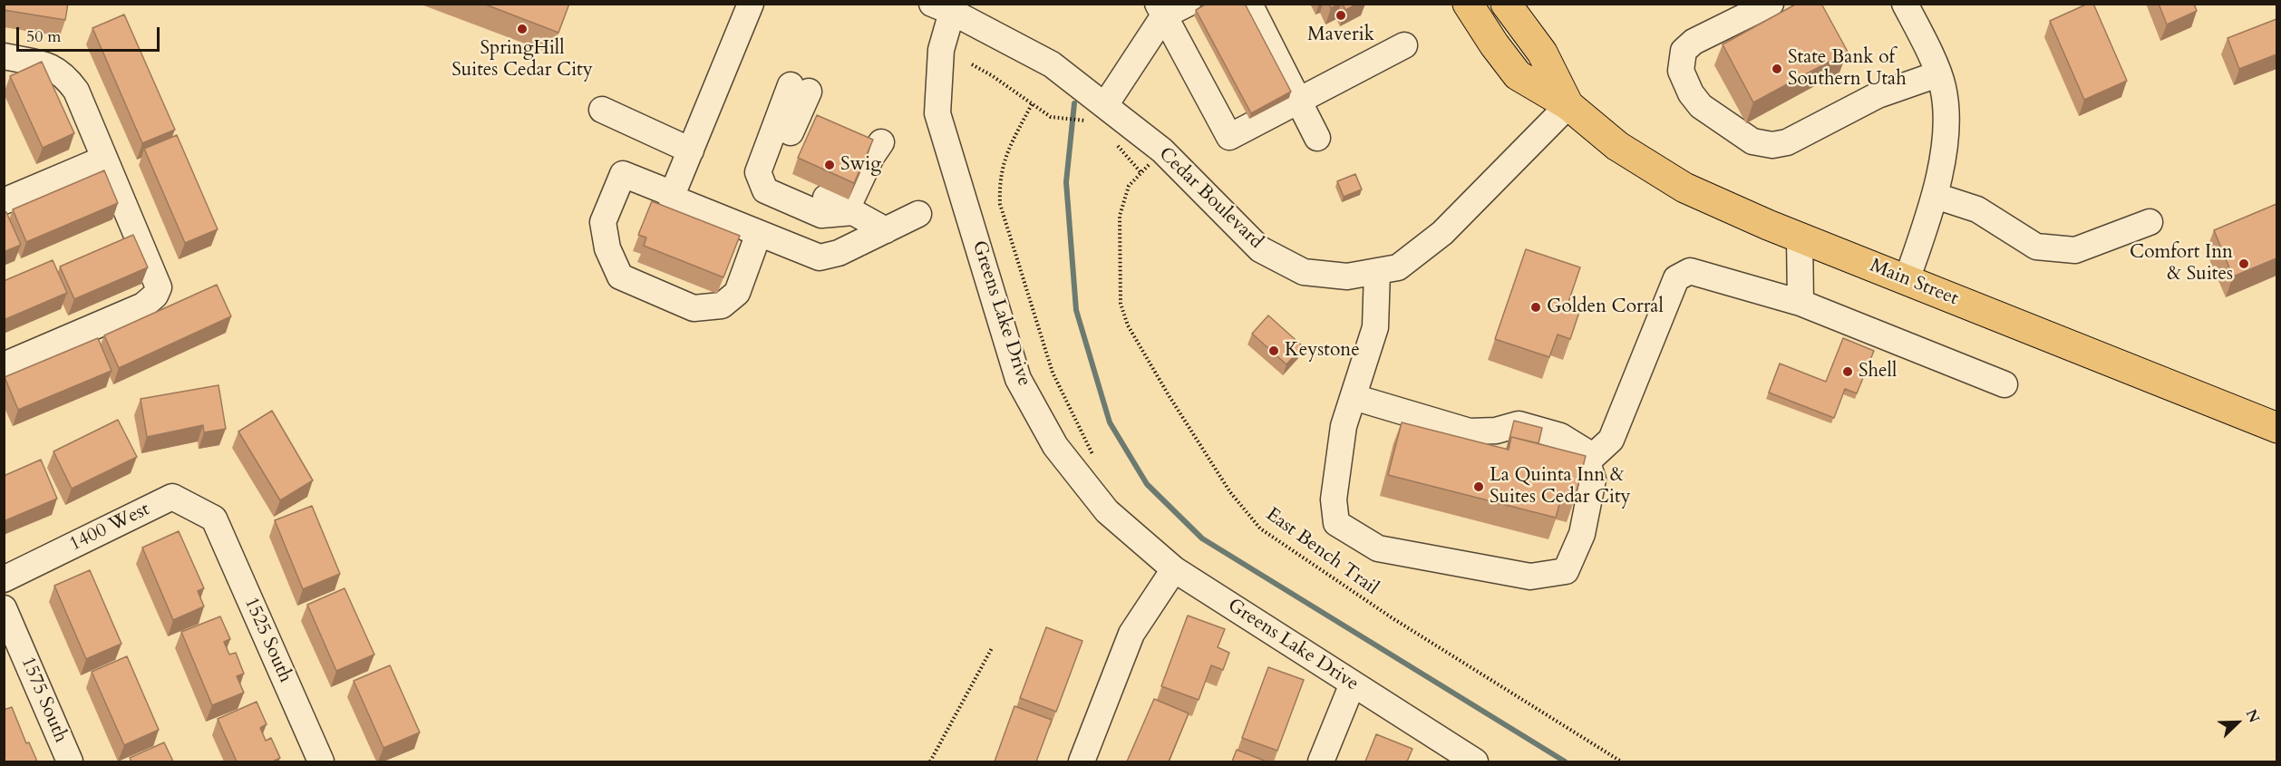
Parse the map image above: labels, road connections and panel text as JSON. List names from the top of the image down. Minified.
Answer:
{"streets":{"main road":["Main Street"],"street":["Cedar Boulevard","Greens Lake Drive","1400 West","1525 South","1575 South"],"path":["East Bench Trail"]},"crossings":[["Cedar Boulevard","Main Street"],["Cedar Boulevard","Greens Lake Drive"],["Cedar Boulevard","East Bench Trail"],["1400 West","1525 South"]],"places":["Maverik","SpringHill Suites Cedar City","State Bank of Southern Utah","Swig","Comfort Inn & Suites","Golden Corral","Keystone","Shell","La Quinta Inn & Suites Cedar City"],"scale_bar":"50 m","north":"top right"}
